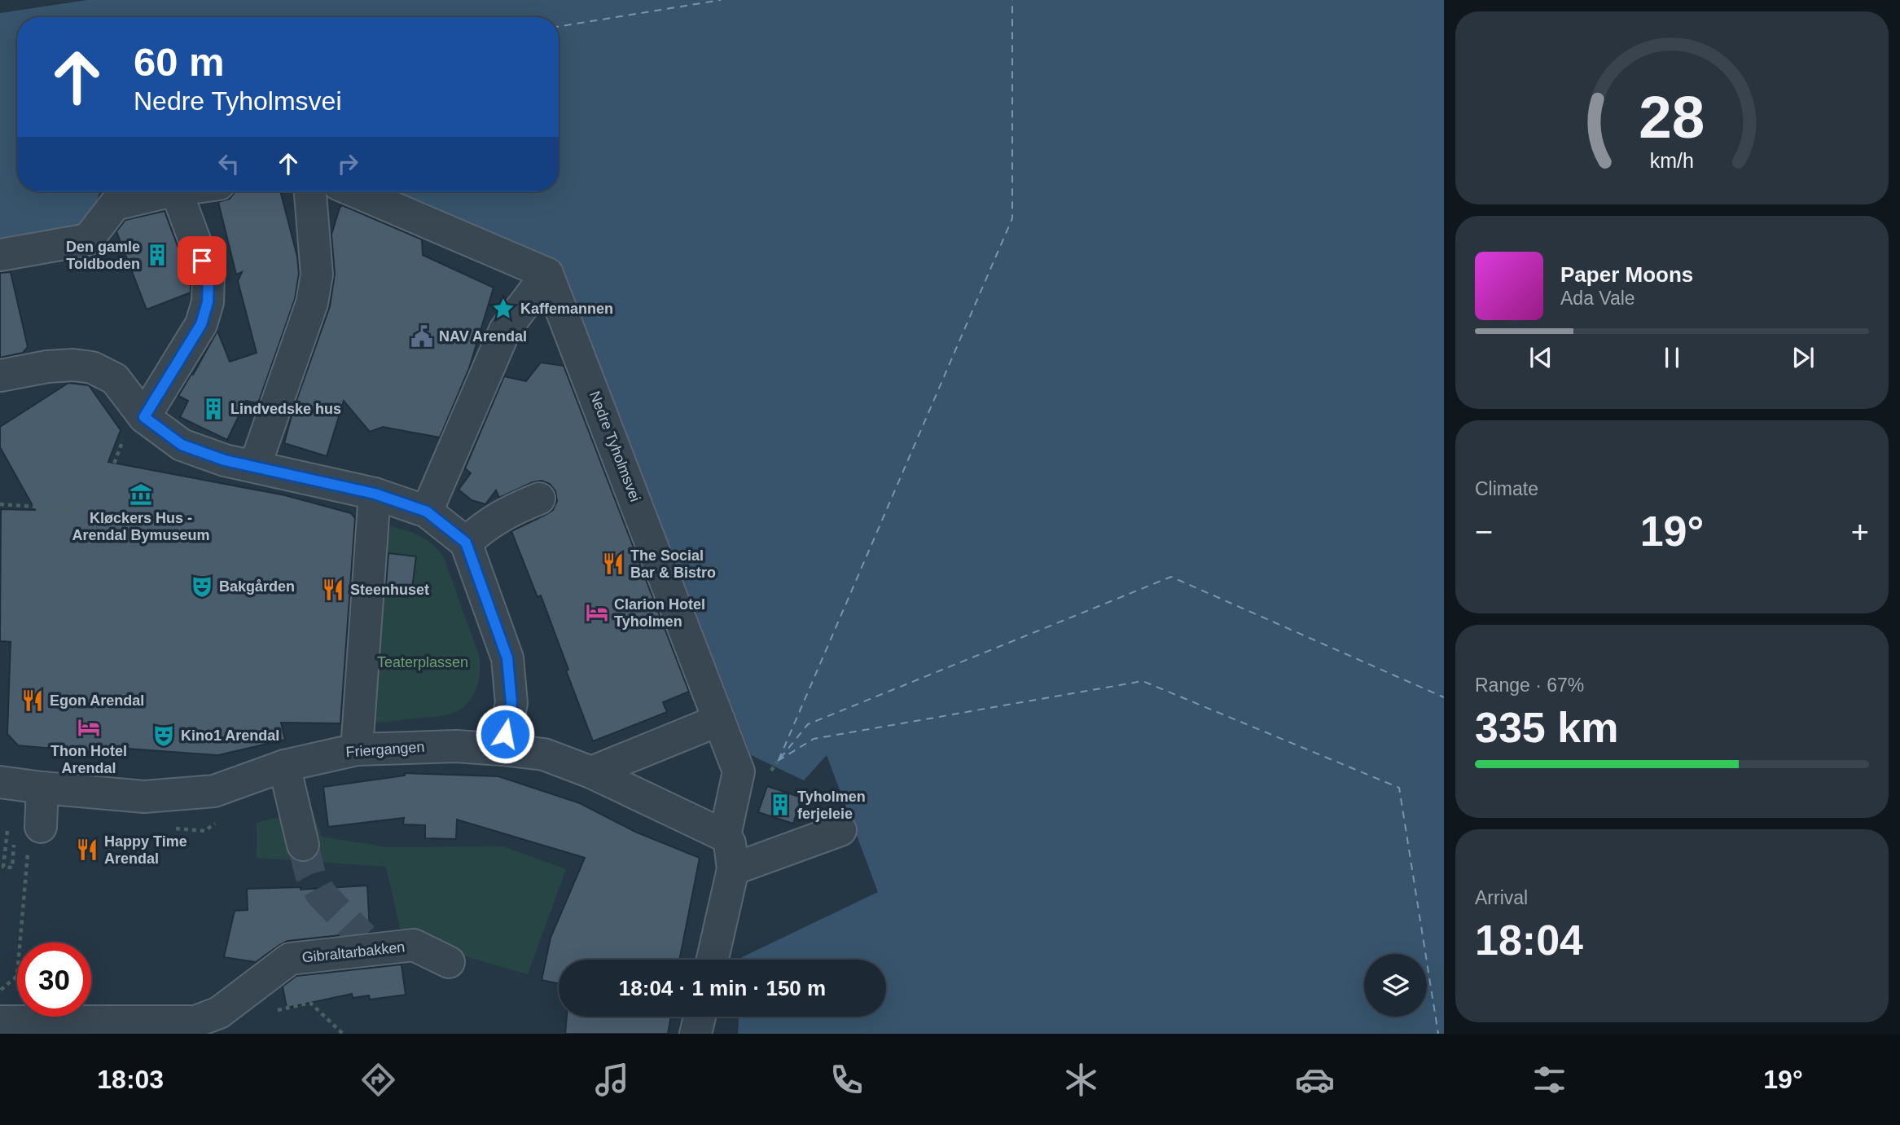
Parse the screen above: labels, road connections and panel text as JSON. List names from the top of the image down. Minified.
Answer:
{"streets":{"street":["Nedre Tyholmsvei","Friergangen","Gibraltarbakken"]},"crossings":[["Nedre Tyholmsvei","Friergangen"]],"parks":["Teaterplassen"],"places":{"building":["Den gamle Toldboden","Lindvedske hus","Tyholmen ferjeleie"],"place":["Kaffemannen"],"public building":["NAV Arendal"],"museum":["Kløckers Hus - Arendal Bymuseum"],"restaurant":["The Social Bar & Bistro","Steenhuset","Egon Arendal","Happy Time Arendal"],"theatre":["Bakgården","Kino1 Arendal"],"hotel":["Clarion Hotel Tyholmen","Thon Hotel Arendal"]},"page":{"turn":["60 m","Nedre Tyholmsvei"],"song":["Paper Moons","Ada Vale"],"tile":["Climate",["Range · 67%","335 km"],["Arrival","18:04"]],"heat":["−","19°","+"],"limit":"30","trip":"18:04 · 1 min · 150 m","tabs":["18:03","19°"],"gauge":["28","km/h"]}}
